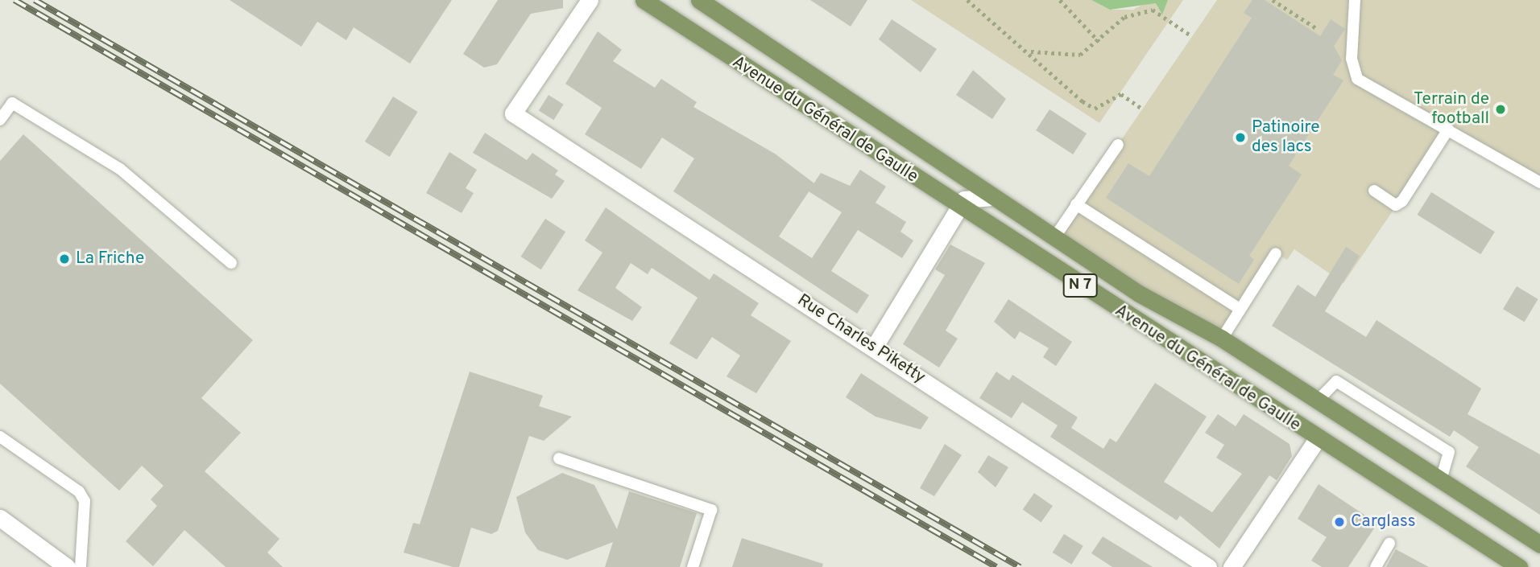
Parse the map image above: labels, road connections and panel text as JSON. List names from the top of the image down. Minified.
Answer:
{"streets":{"main road":["Avenue du Général de Gaulle","N 7"],"street":["Rue Charles Piketty"]},"crossings":[["Avenue du Général de Gaulle","N 7"]],"places":["Terrain de football","Patinoire des lacs","La Friche","Carglass"]}
